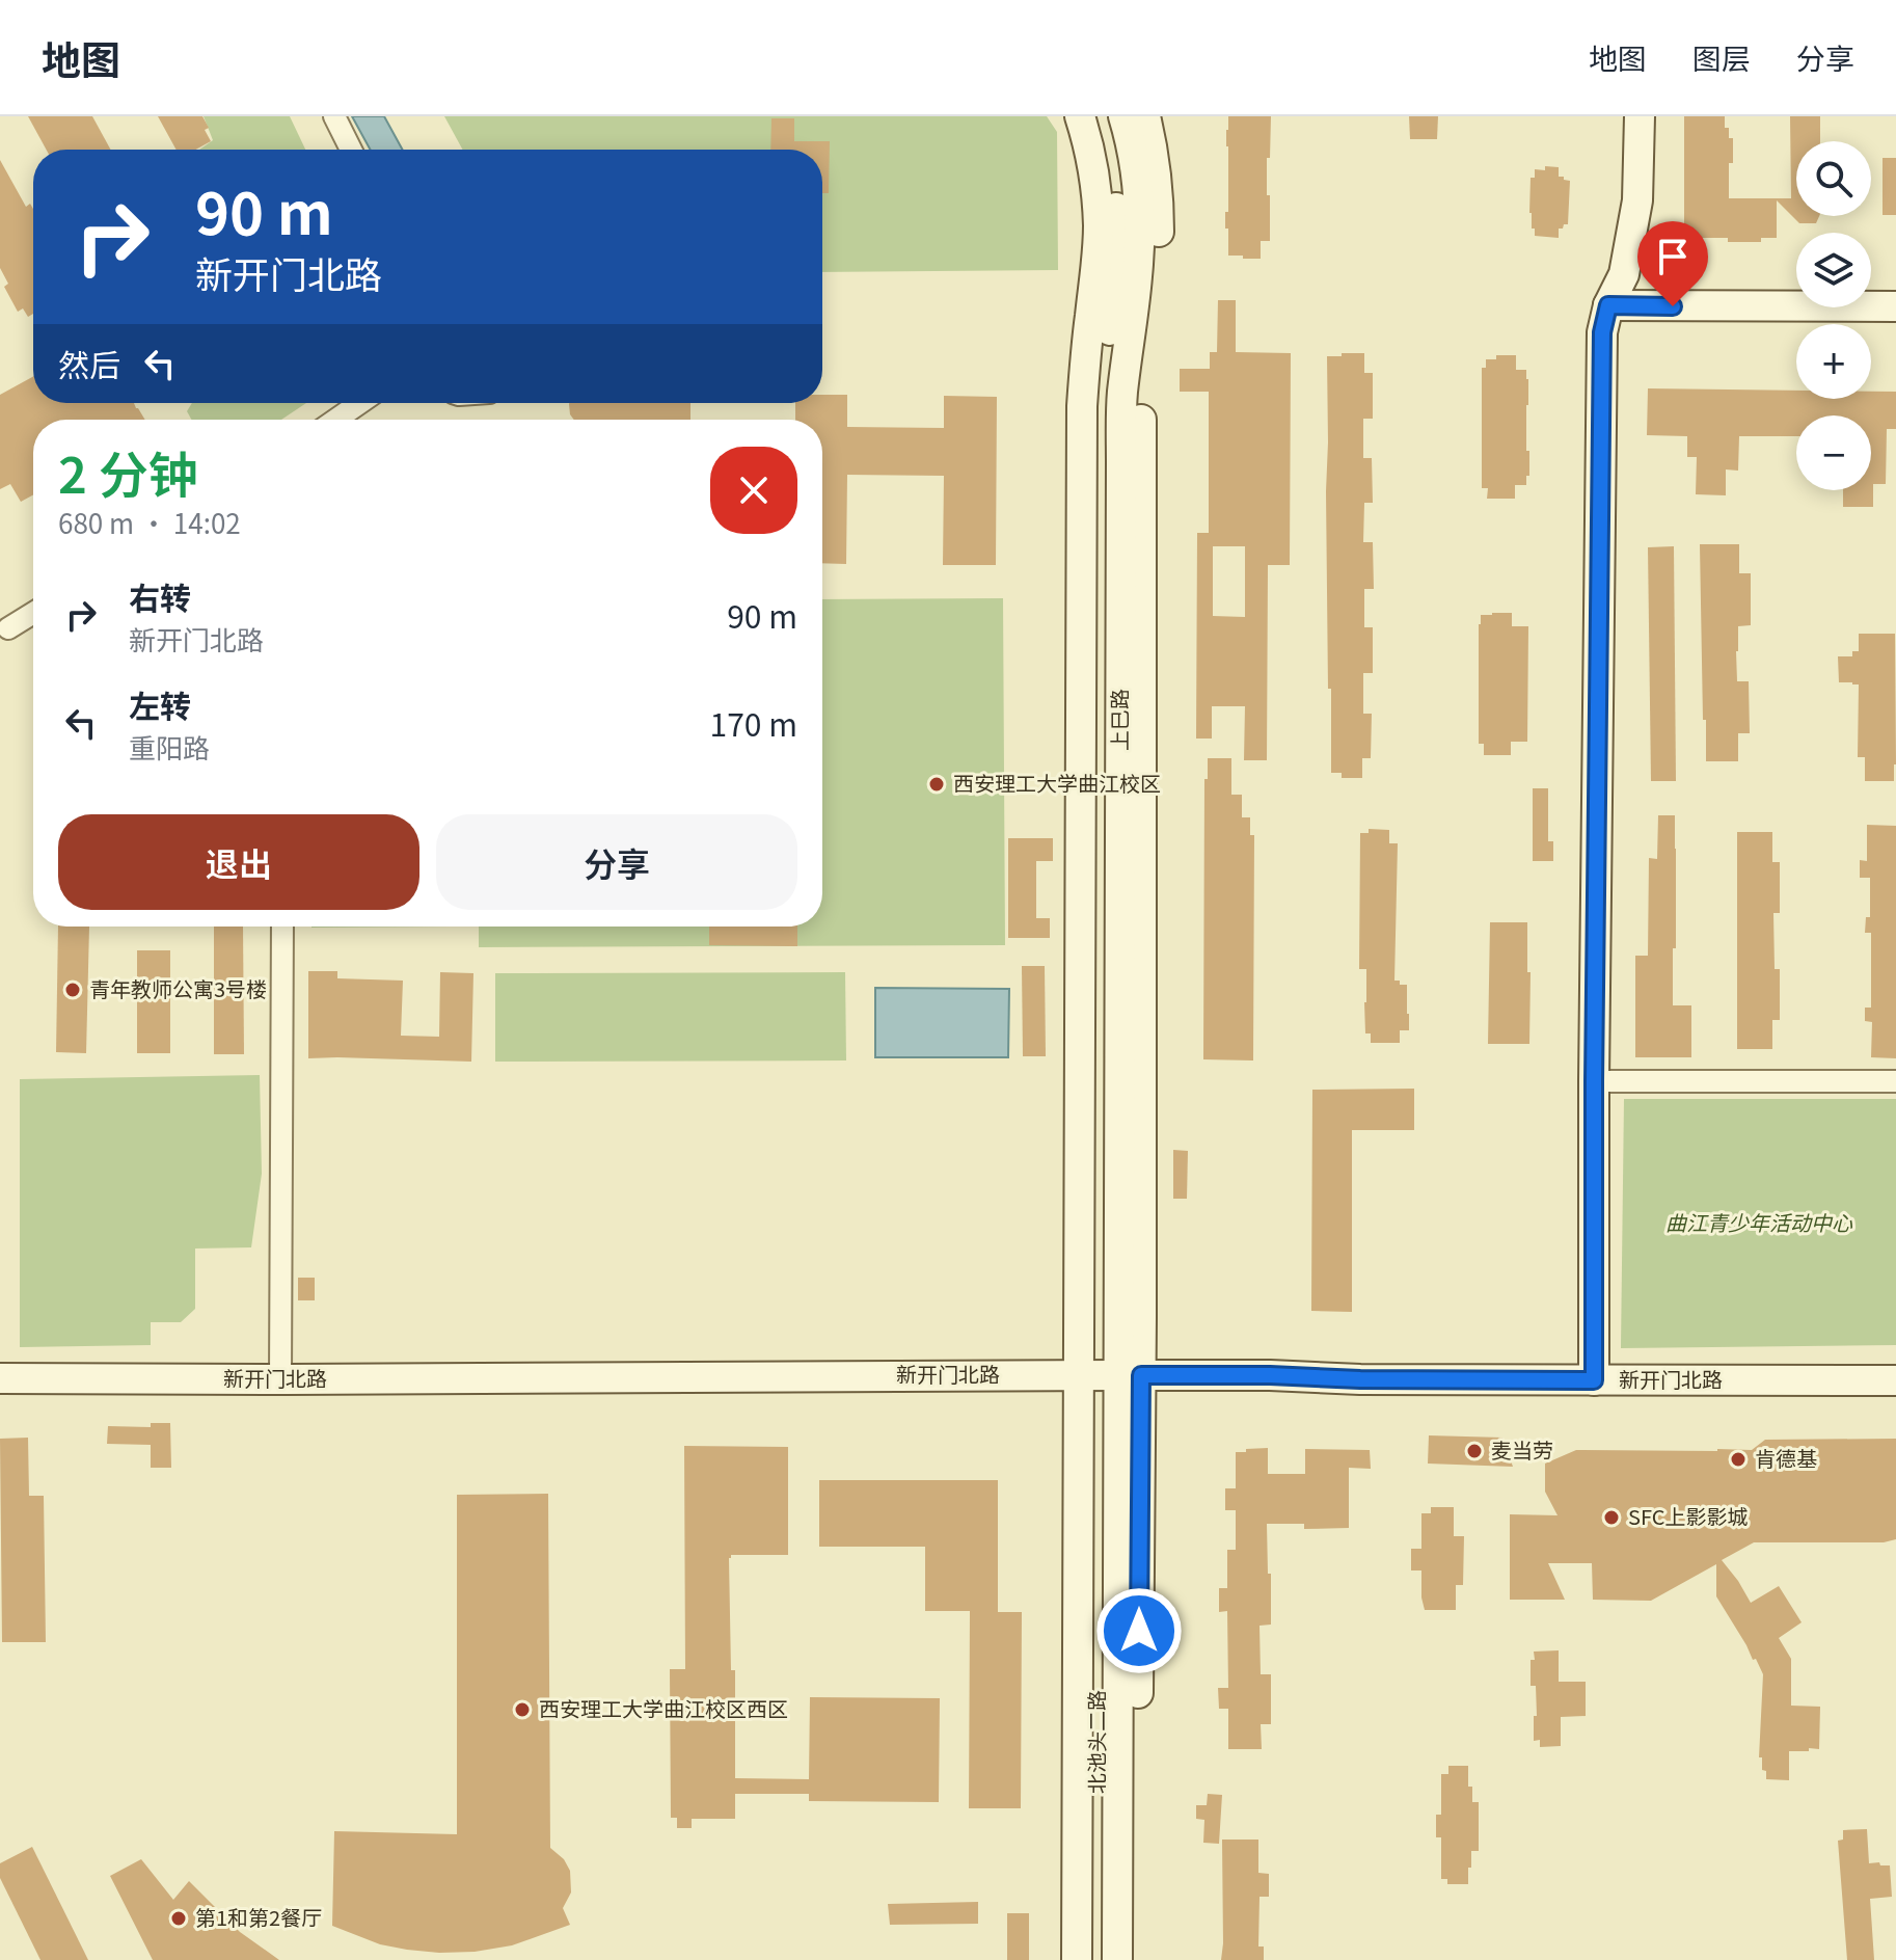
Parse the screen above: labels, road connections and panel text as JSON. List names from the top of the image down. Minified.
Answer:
{"streets":{"street":["上巳路","新开门北路","北池头二路"]},"crossings":[["上巳路","新开门北路"],["上巳路","北池头二路"],["新开门北路","北池头二路"]],"parks":["曲江青少年活动中心"],"places":["西安理工大学曲江校区","青年教师公寓3号楼","麦当劳","肯德基","SFC上影影城","西安理工大学曲江校区西区","第1和第2餐厅"],"page":{"header":"地图","nav":["地图","图层","分享"],"map_buttons":["+","−"],"turn":["90 m","新开门北路"],"then":"然后","heading":["2 分钟","680 m · 14:02"],"list":[{"name":"右转","note":"新开门北路","value":"90 m"},{"name":"左转","note":"重阳路","value":"170 m"}],"buttons":["退出","分享"]}}
